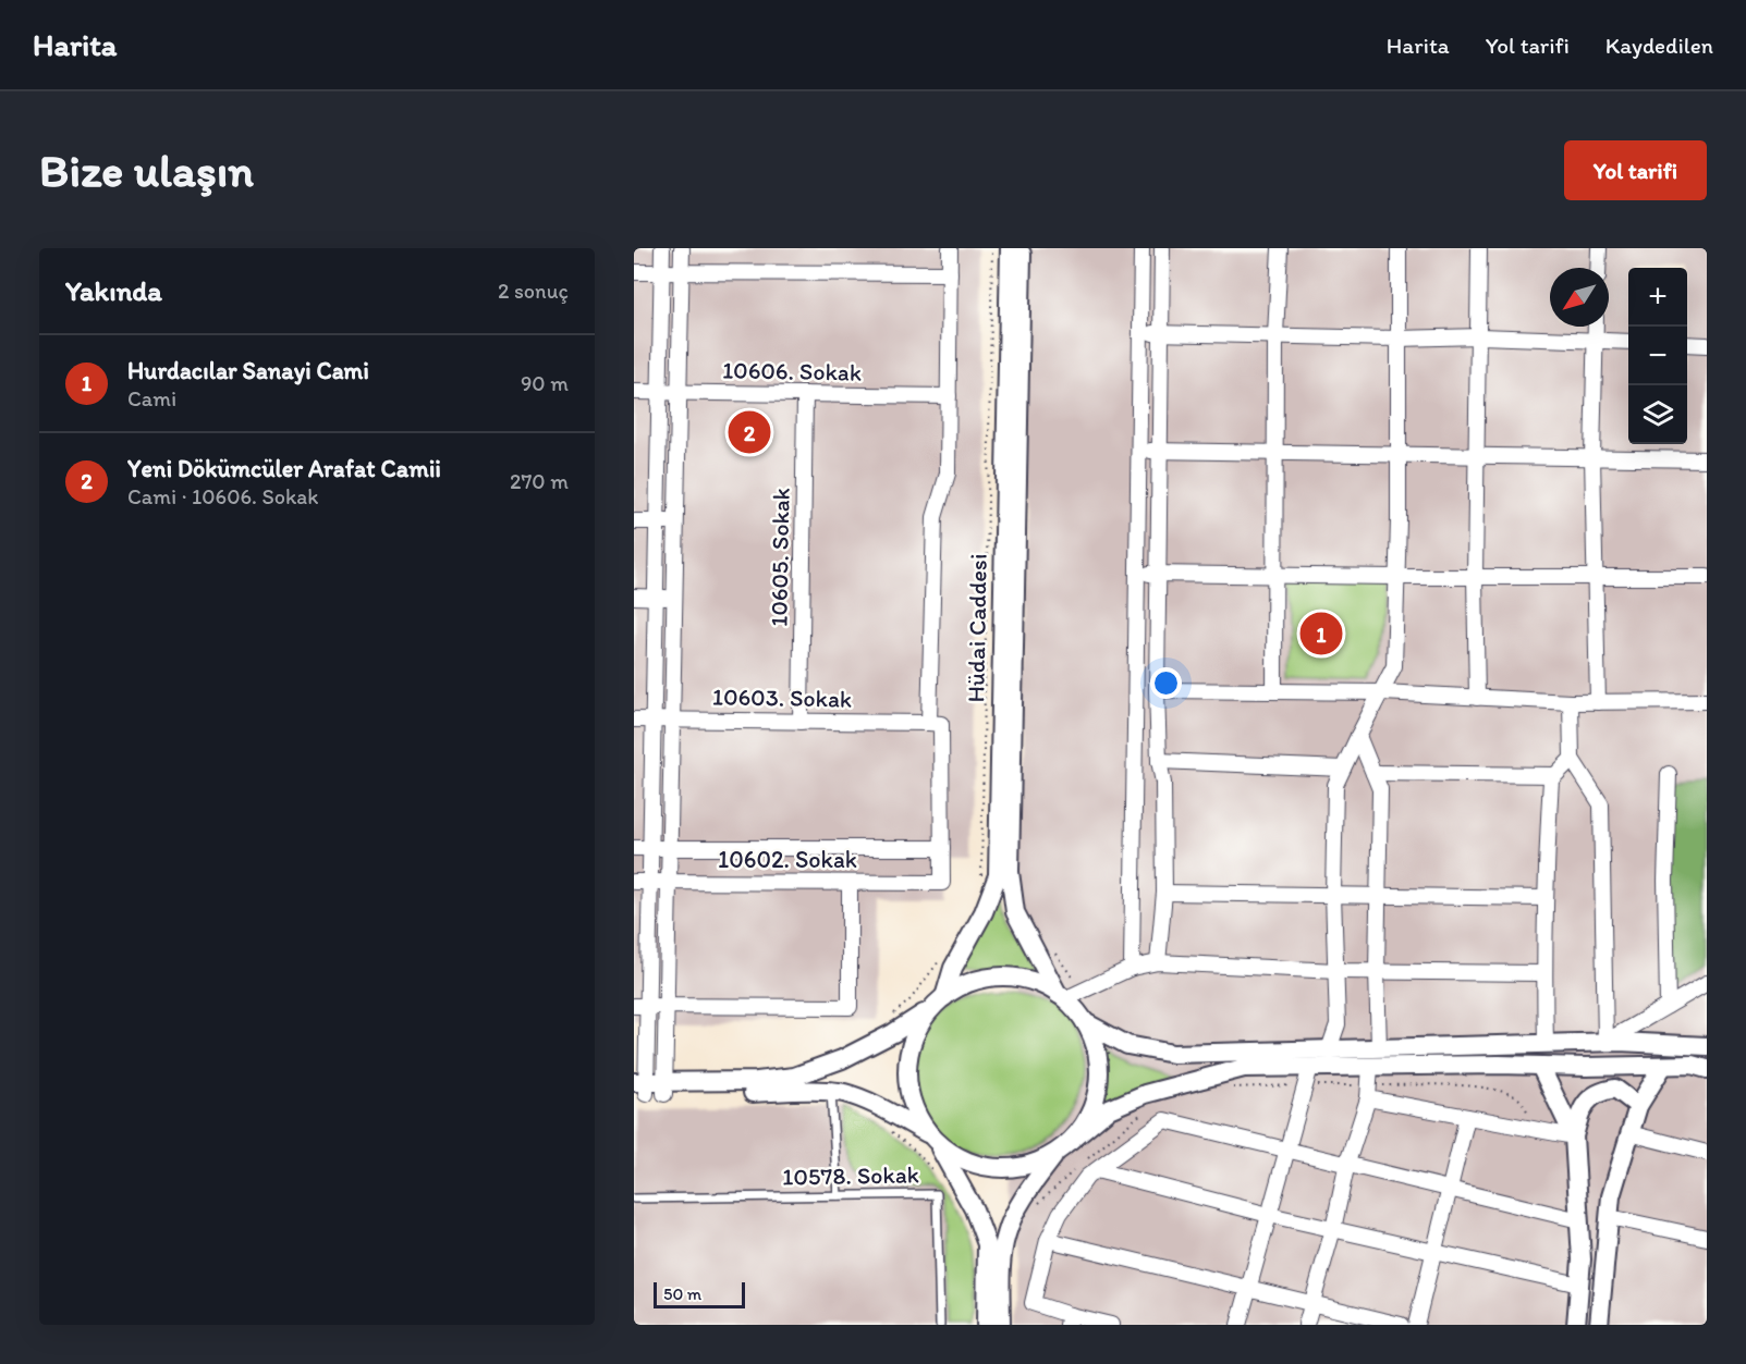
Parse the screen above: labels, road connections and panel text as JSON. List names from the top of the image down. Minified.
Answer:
{"streets":{"street":["10606. Sokak","10605. Sokak","Hüdai Caddesi","10603. Sokak","10602. Sokak"],"lane":["10578. Sokak"]},"crossings":[["10606. Sokak","10605. Sokak"],["10605. Sokak","10603. Sokak"]],"scale_bar":"50 m","north":"bottom left","page":{"header":"Harita","nav":["Harita","Yol tarifi","Kaydedilen"],"buttons":"Yol tarifi","title":"Bize ulaşın","heading":["Yakında","2 sonuç"],"map_buttons":["+","−"],"list":[{"mark":"1","name":"Hurdacılar Sanayi Cami","note":"Cami","value":"90 m"},{"mark":"2","name":"Yeni Dökümcüler Arafat Camii","note":"Cami · 10606. Sokak","value":"270 m"}],"pins":["2","1"],"scale":"50 m"}}
